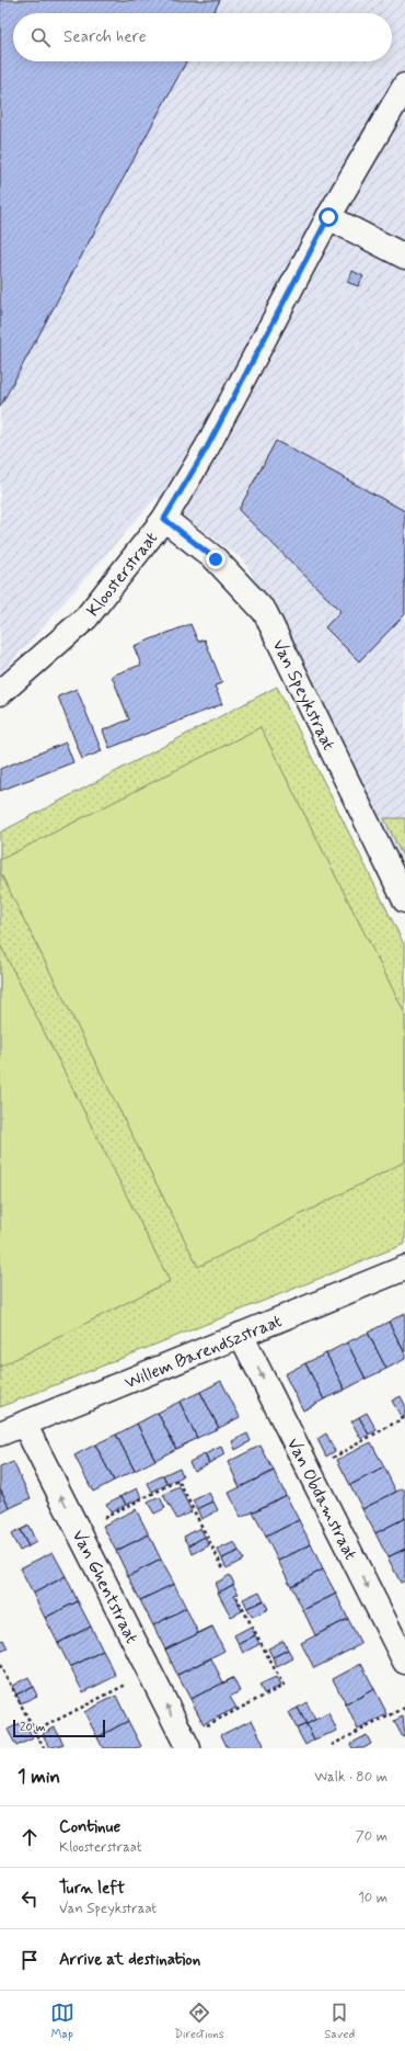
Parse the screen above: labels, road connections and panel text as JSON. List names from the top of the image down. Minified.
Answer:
{"streets":{"street":["Kloosterstraat","Van Speykstraat","Willem Barendszstraat","Van Obdamstraat","Van Ghentstraat"]},"crossings":[["Kloosterstraat","Van Speykstraat"],["Willem Barendszstraat","Van Obdamstraat"],["Willem Barendszstraat","Van Ghentstraat"]],"one_way":["Van Obdamstraat","Van Ghentstraat"],"scale_bar":"20 m","page":{"search":"Search here","scale":"20 m","heading":["1 min","Walk · 80 m"],"list":[["Continue","Kloosterstraat","70 m"],["Turn left","Van Speykstraat","10 m"],"Arrive at destination"],"nav":["Map","Directions","Saved"]}}
